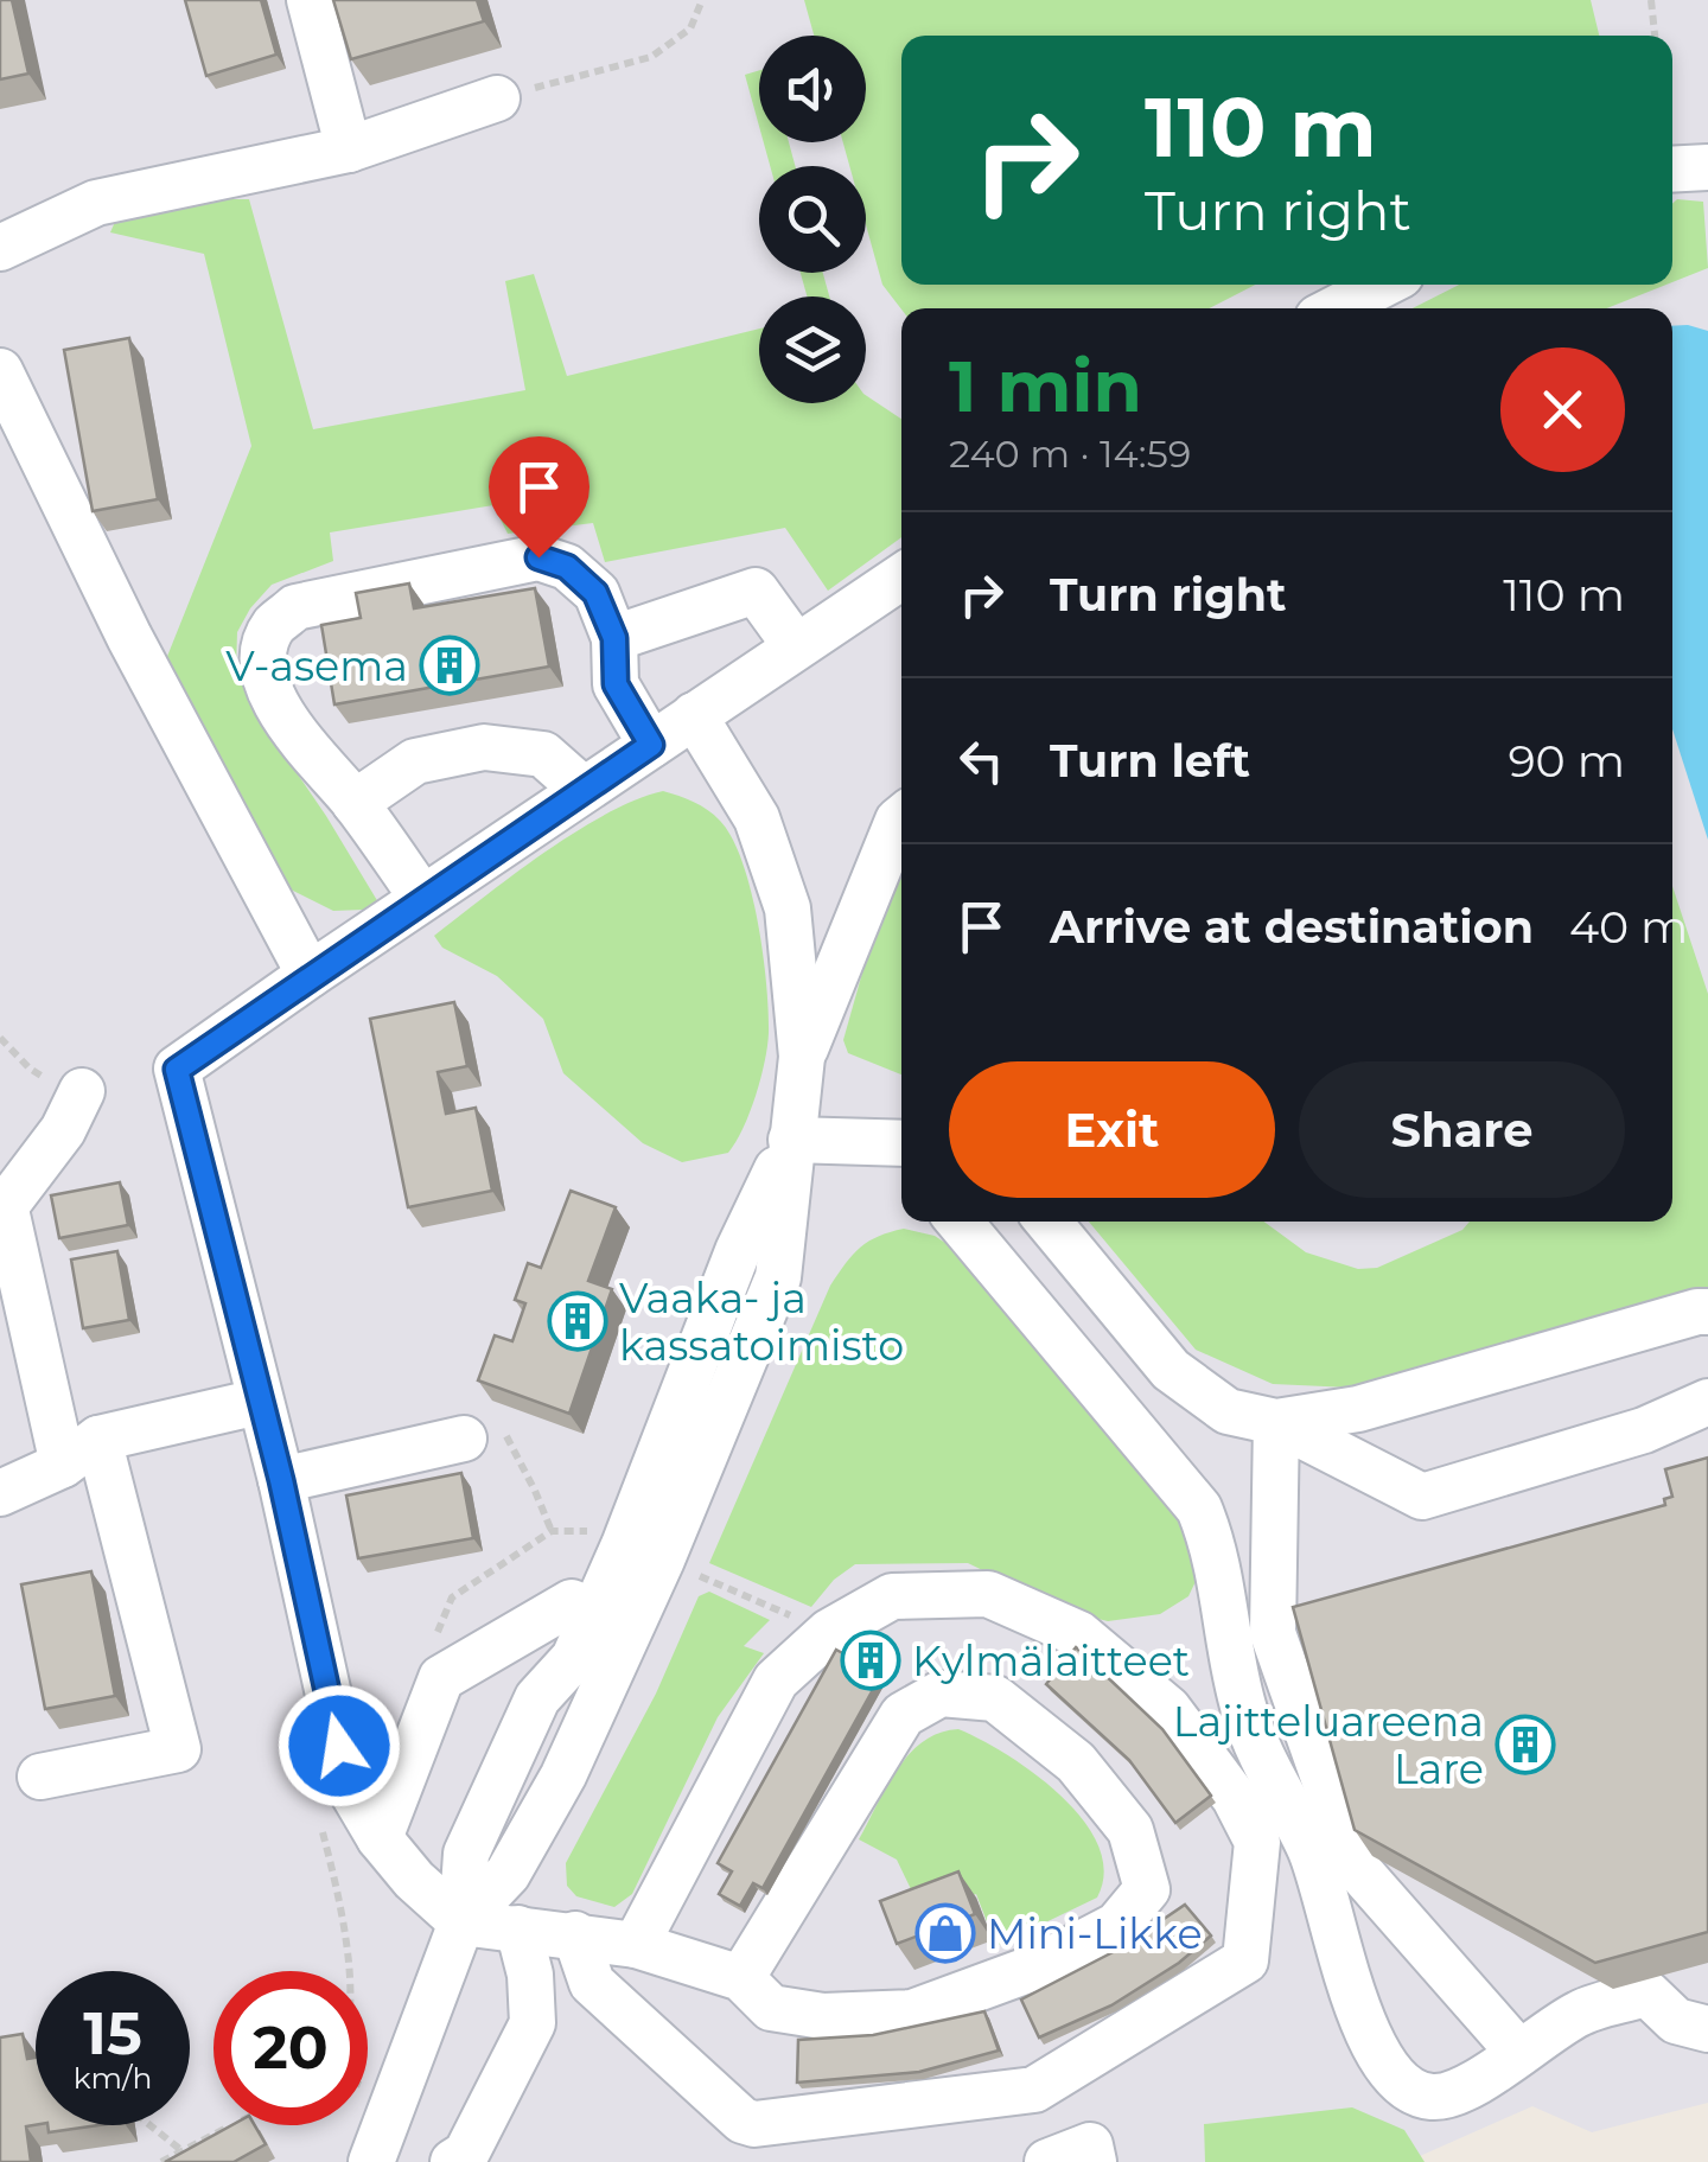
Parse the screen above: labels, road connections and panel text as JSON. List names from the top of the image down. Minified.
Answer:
{"places":{"building":["V-asema","Vaaka- ja kassatoimisto","Kylmälaitteet","Lajitteluareena Lare"],"shop":["Mini-Likke"]},"page":{"turn":["110 m","Turn right"],"heading":["1 min","240 m · 14:59"],"list":[{"name":"Turn right","value":"110 m"},{"name":"Turn left","value":"90 m"},{"name":"Arrive at destination","value":"40 m"}],"buttons":["Exit","Share"],"speed":"15 km/h","limit":"20"}}
